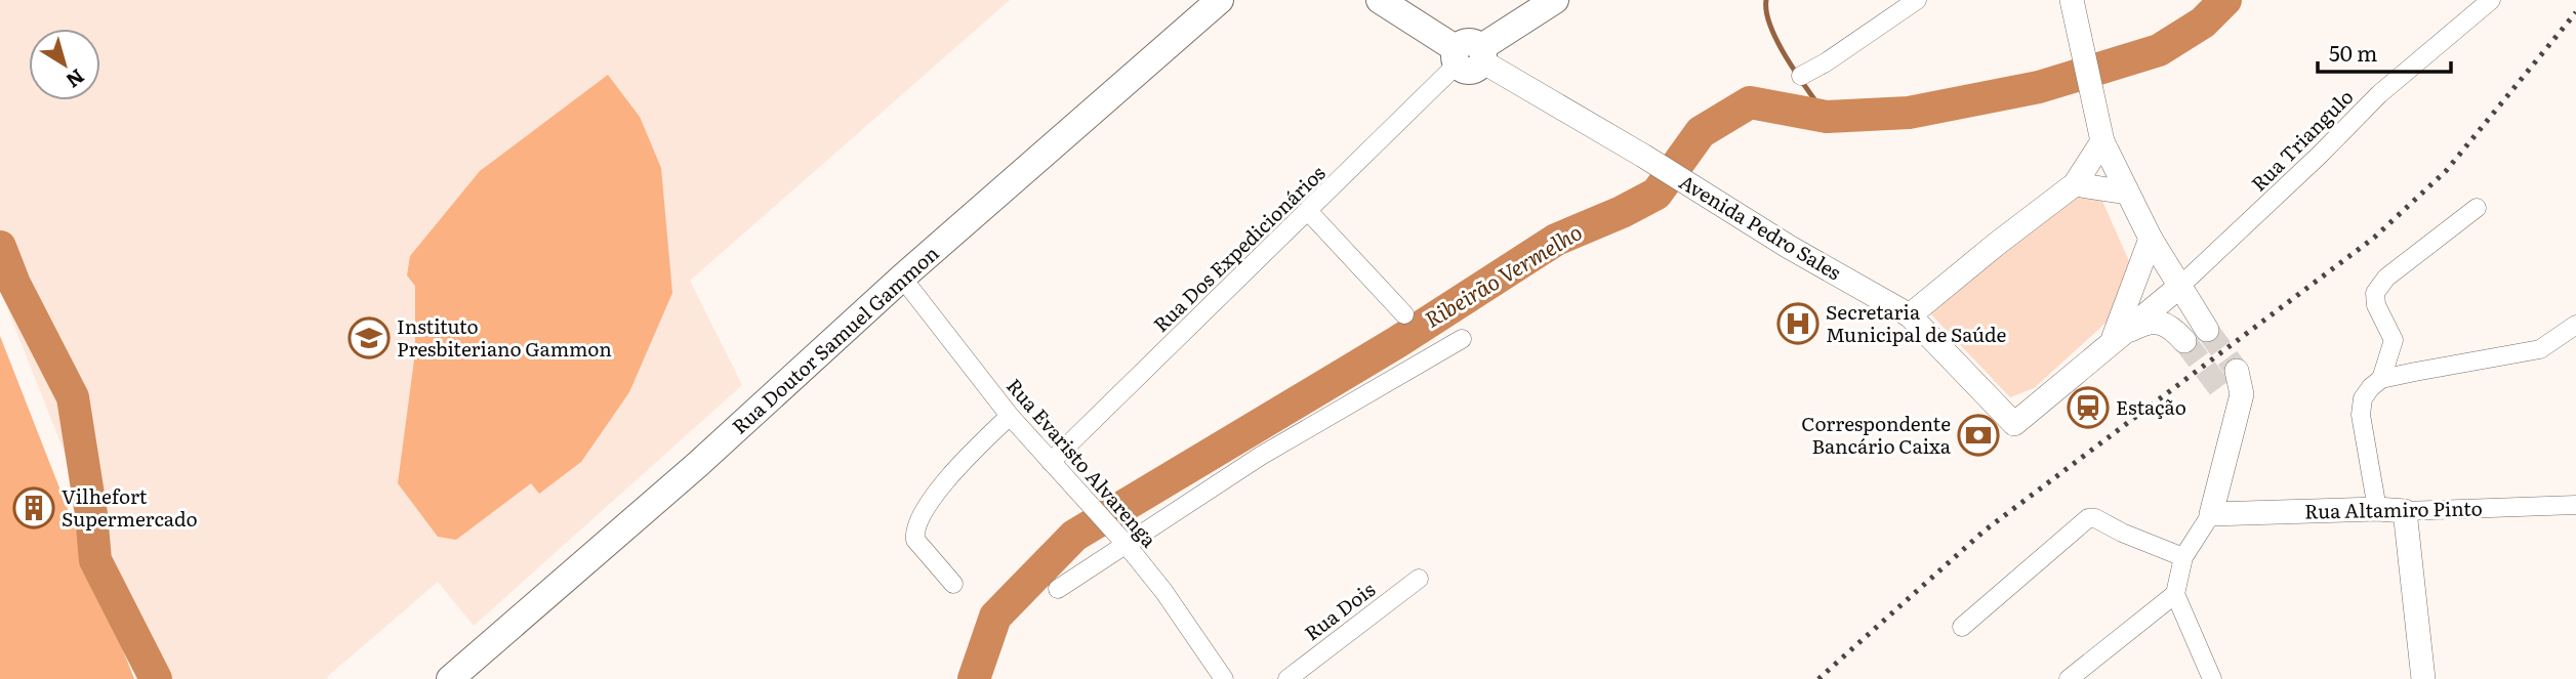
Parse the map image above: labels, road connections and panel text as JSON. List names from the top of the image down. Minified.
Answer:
{"streets":{"main road":["Avenida Pedro Sales","Rua Doutor Samuel Gammon"],"street":["Rua Triangulo","Rua Dos Expedicionários","Rua Evaristo Alvarenga","Rua Altamiro Pinto","Rua Dois"]},"crossings":[["Avenida Pedro Sales","Rua Dos Expedicionários"],["Rua Dos Expedicionários","Rua Evaristo Alvarenga"],["Rua Doutor Samuel Gammon","Rua Evaristo Alvarenga"]],"water":["Ribeirão Vermelho"],"places":{"hospital":["Secretaria Municipal de Saúde"],"school or university":["Instituto Presbiteriano Gammon"],"station":["Estação"],"bank":["Correspondente Bancário Caixa"],"building":["Vilhefort Supermercado"]},"scale_bar":"50 m","north":"bottom right"}
